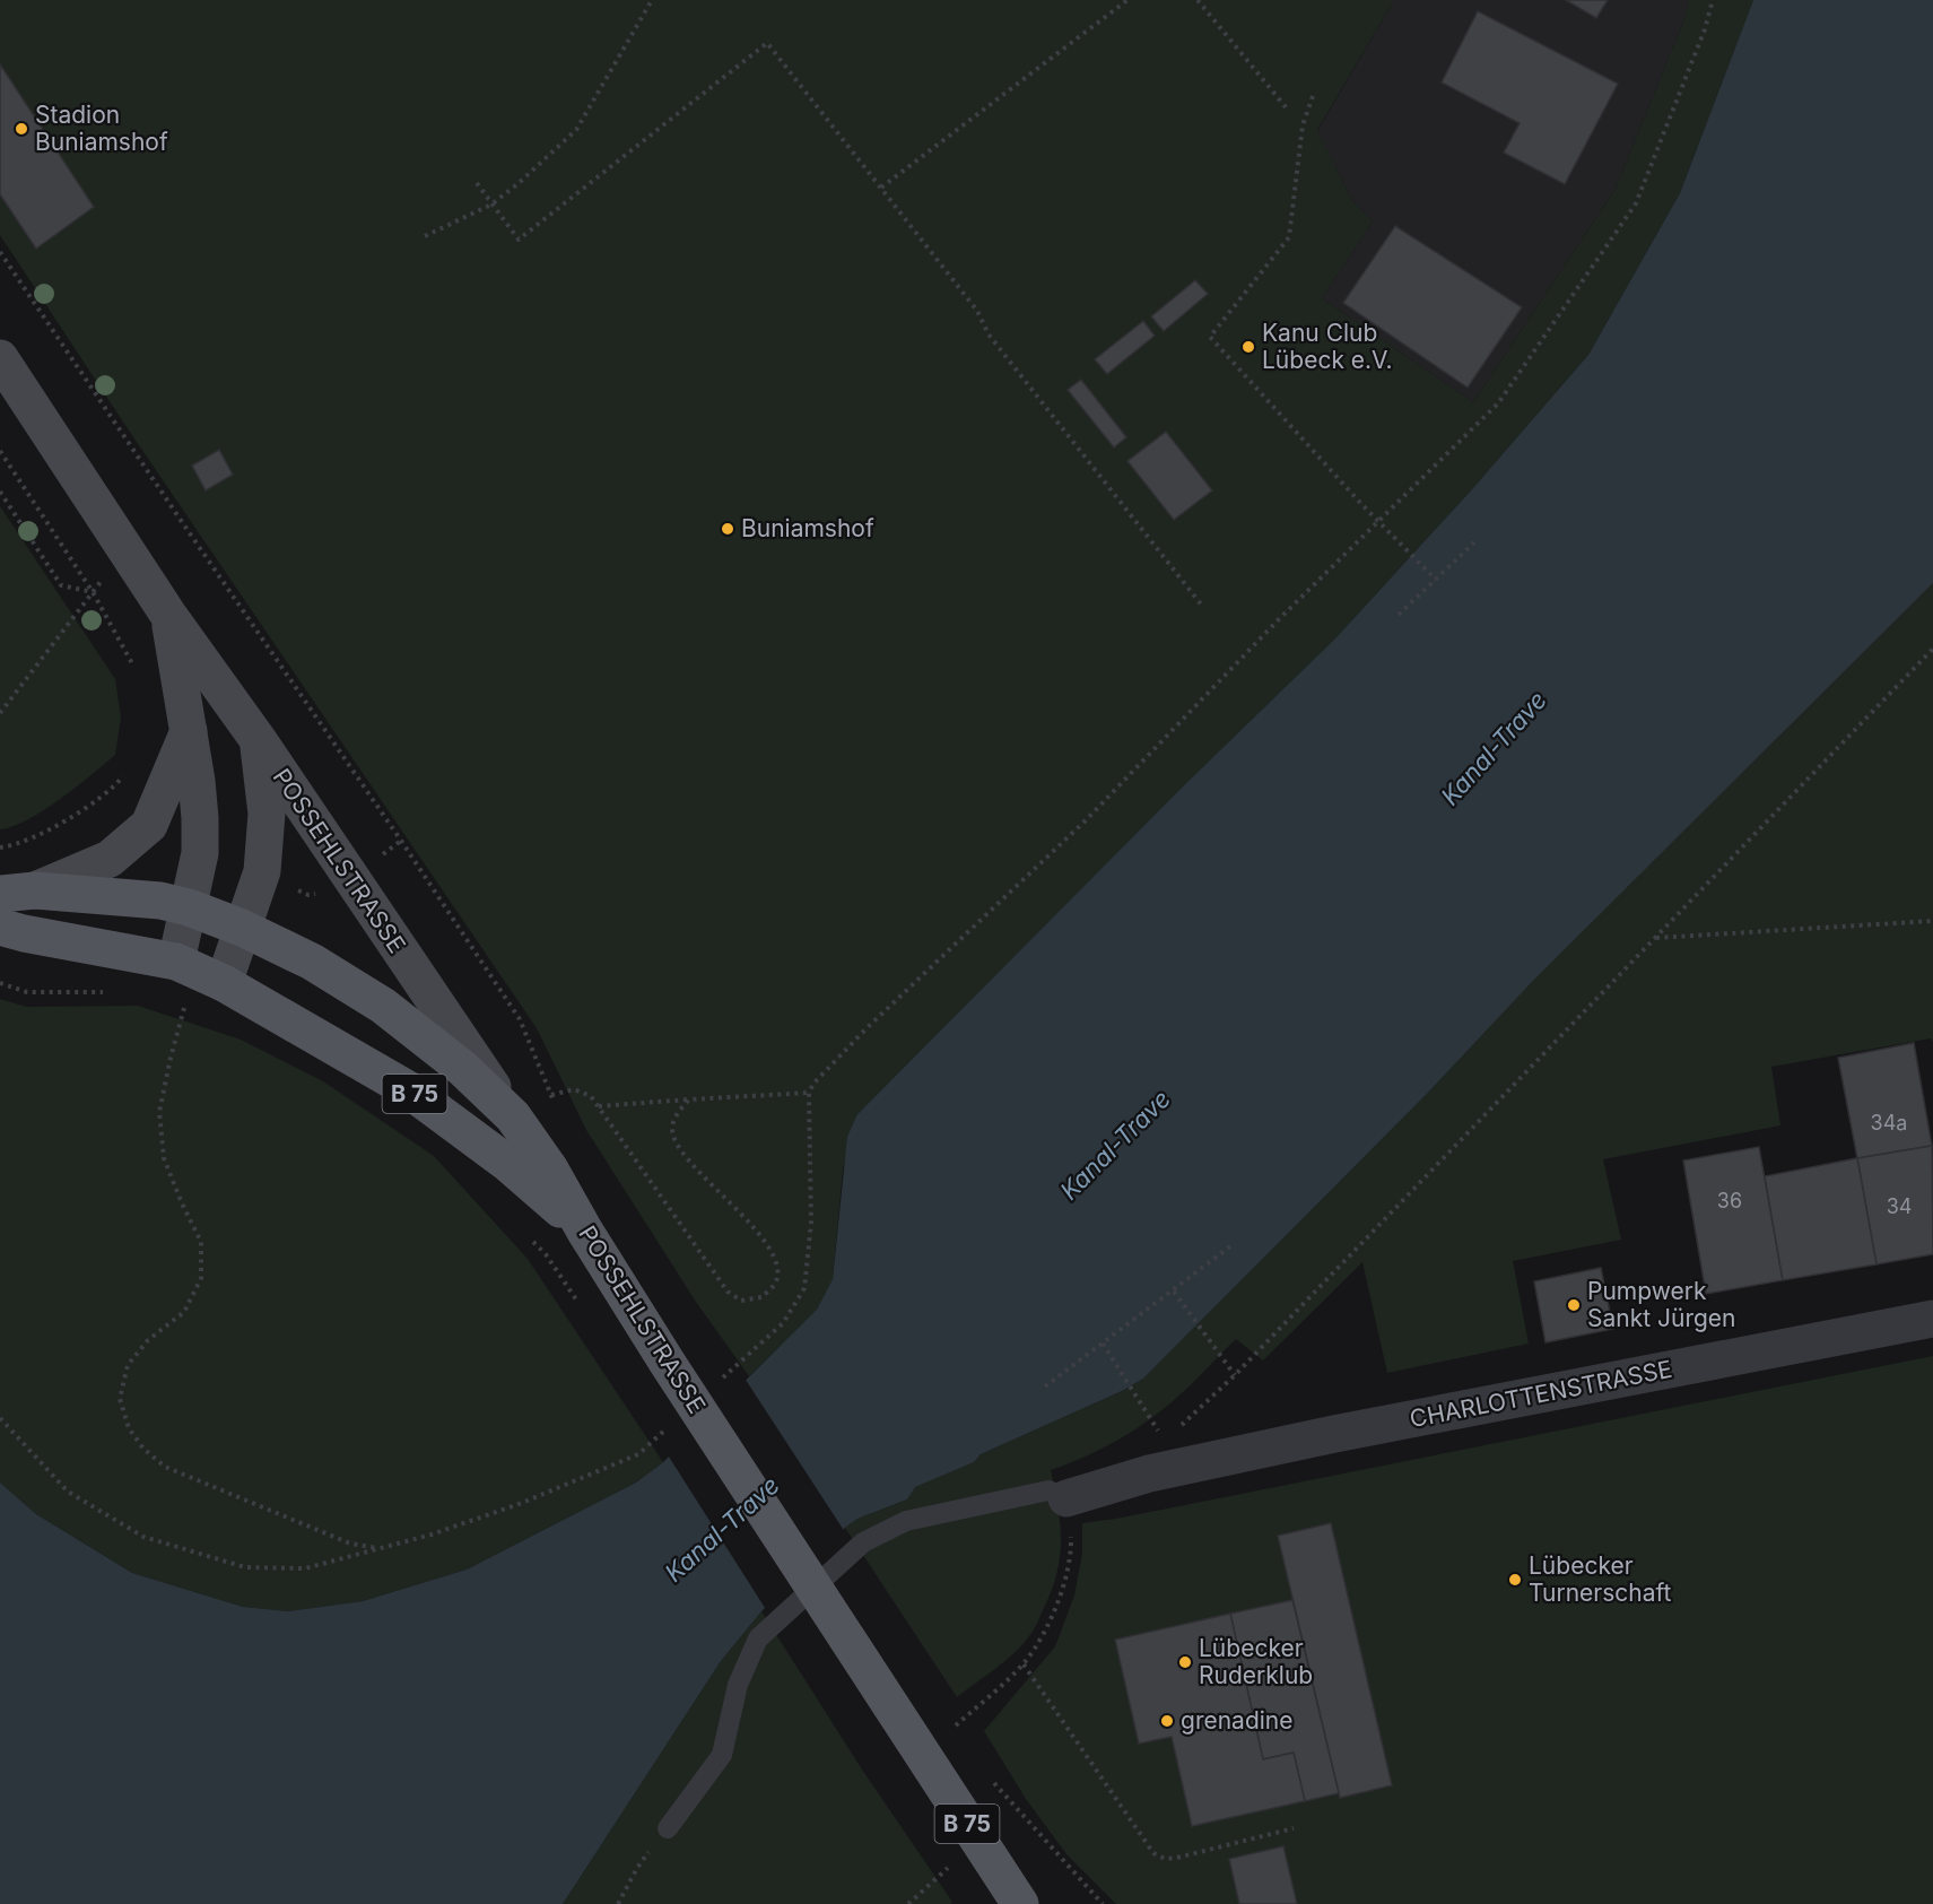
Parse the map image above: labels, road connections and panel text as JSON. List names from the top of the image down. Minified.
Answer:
{"streets":{"main road":["POSSEHLSTRASSE","B 75"],"street":["CHARLOTTENSTRASSE"]},"crossings":[["POSSEHLSTRASSE","B 75"]],"water":["Kanal-Trave"],"places":["Stadion Buniamshof","Kanu Club Lübeck e.V.","Buniamshof","Pumpwerk Sankt Jürgen","Lübecker Turnerschaft","Lübecker Ruderklub","grenadine"],"house_numbers":["34a","36","34"]}
